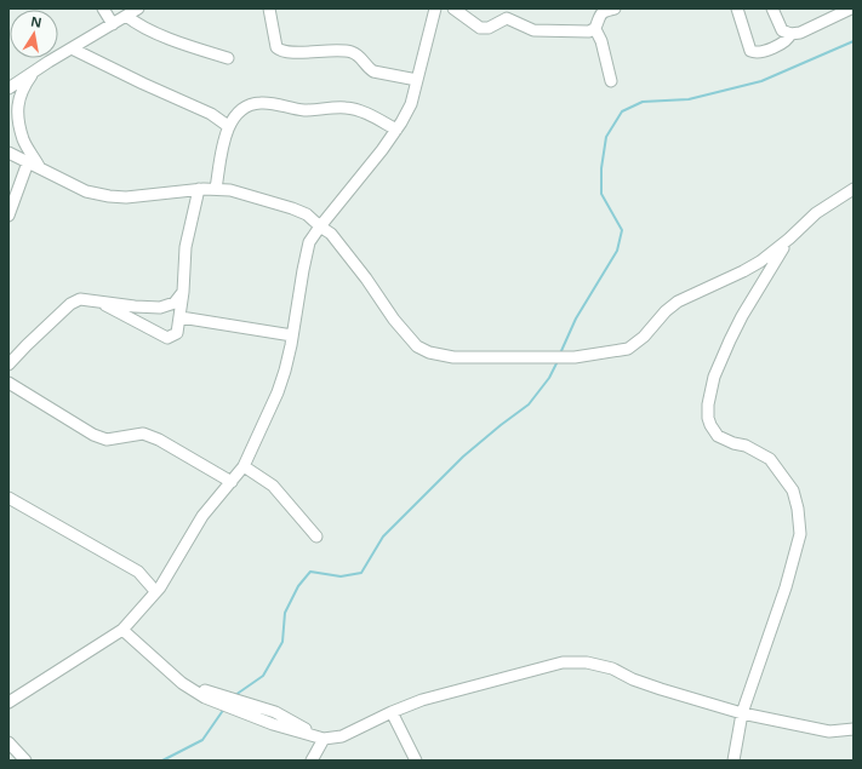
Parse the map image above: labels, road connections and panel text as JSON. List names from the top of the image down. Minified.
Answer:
{"north":"top"}
